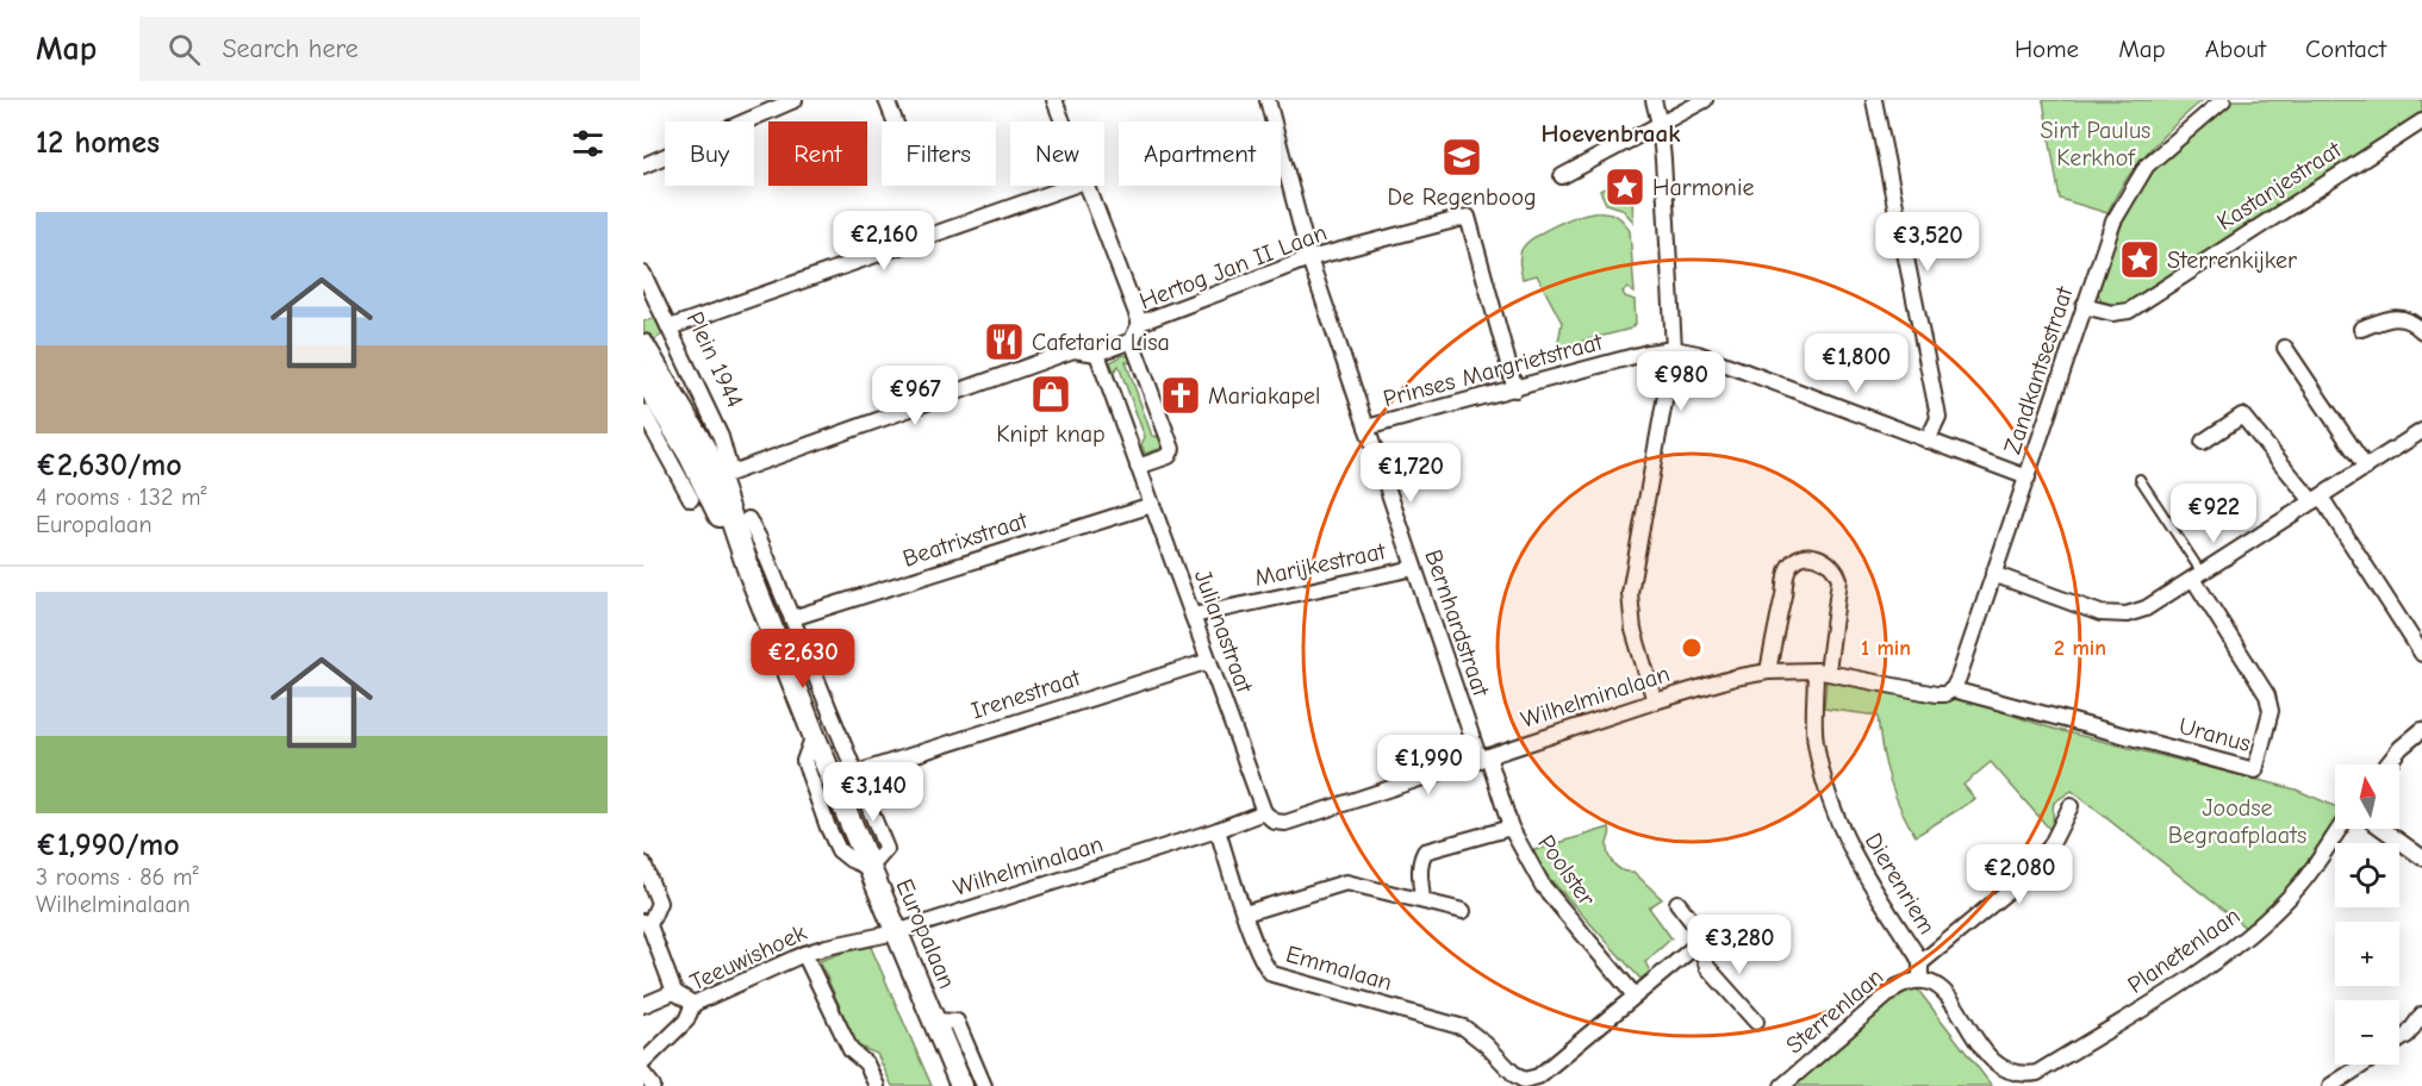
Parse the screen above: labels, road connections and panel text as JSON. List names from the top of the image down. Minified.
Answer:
{"streets":{"main road":["Plein 1944","Europalaan"],"street":["Kastanjestraat","Hertog Jan II Laan","Prinses Margrietstraat","Zandkantsestraat","Beatrixstraat","Marijkestraat","Bernhardstraat","Julianastraat","Irenestraat","Wilhelminalaan","Uranus","Poolster","Dierenriem","Planetenlaan","Teeuwishoek","Emmalaan","Sterrenlaan"]},"crossings":[["Kastanjestraat","Zandkantsestraat"],["Hertog Jan II Laan","Plein 1944"],["Hertog Jan II Laan","Prinses Margrietstraat"],["Hertog Jan II Laan","Bernhardstraat"],["Hertog Jan II Laan","Julianastraat"],["Hertog Jan II Laan","Europalaan"],["Plein 1944","Europalaan"],["Prinses Margrietstraat","Bernhardstraat"],["Zandkantsestraat","Wilhelminalaan"],["Zandkantsestraat","Uranus"],["Beatrixstraat","Julianastraat"],["Beatrixstraat","Europalaan"],["Marijkestraat","Bernhardstraat"],["Marijkestraat","Julianastraat"],["Bernhardstraat","Wilhelminalaan"],["Bernhardstraat","Poolster"],["Julianastraat","Irenestraat"],["Julianastraat","Wilhelminalaan"],["Irenestraat","Europalaan"],["Wilhelminalaan","Uranus"],["Wilhelminalaan","Poolster"],["Wilhelminalaan","Dierenriem"],["Wilhelminalaan","Europalaan"],["Wilhelminalaan","Teeuwishoek"],["Wilhelminalaan","Emmalaan"],["Poolster","Emmalaan"],["Dierenriem","Sterrenlaan"],["Europalaan","Teeuwishoek"]],"districts":["Hoevenbraak"],"parks":["Sint Paulus Kerkhof","Joodse Begraafplaats"],"places":{"school or university":["De Regenboog"],"place":["Harmonie","Sterrenkijker"],"restaurant":["Cafetaria Lisa"],"shop":["Knipt knap"],"church":["Mariakapel"]},"north":"top","page":{"header":"Map","search":"Search here","nav":["Home","Map","About","Contact"],"heading":"12 homes","chip":["Buy","Rent","Filters","New","Apartment"],"list":[{"name":"€2,630/mo","note":"4 rooms · 132 m² · Europalaan"},{"name":"€1,990/mo","note":"3 rooms · 86 m² · Wilhelminalaan"}],"price":["€2,160","€3,520","€1,800","€980","€967","€1,720","€922","€2,630","€1,990","€3,140","€2,080","€3,280"],"map_buttons":["+","−"]},"rings":["1 min","2 min"]}
